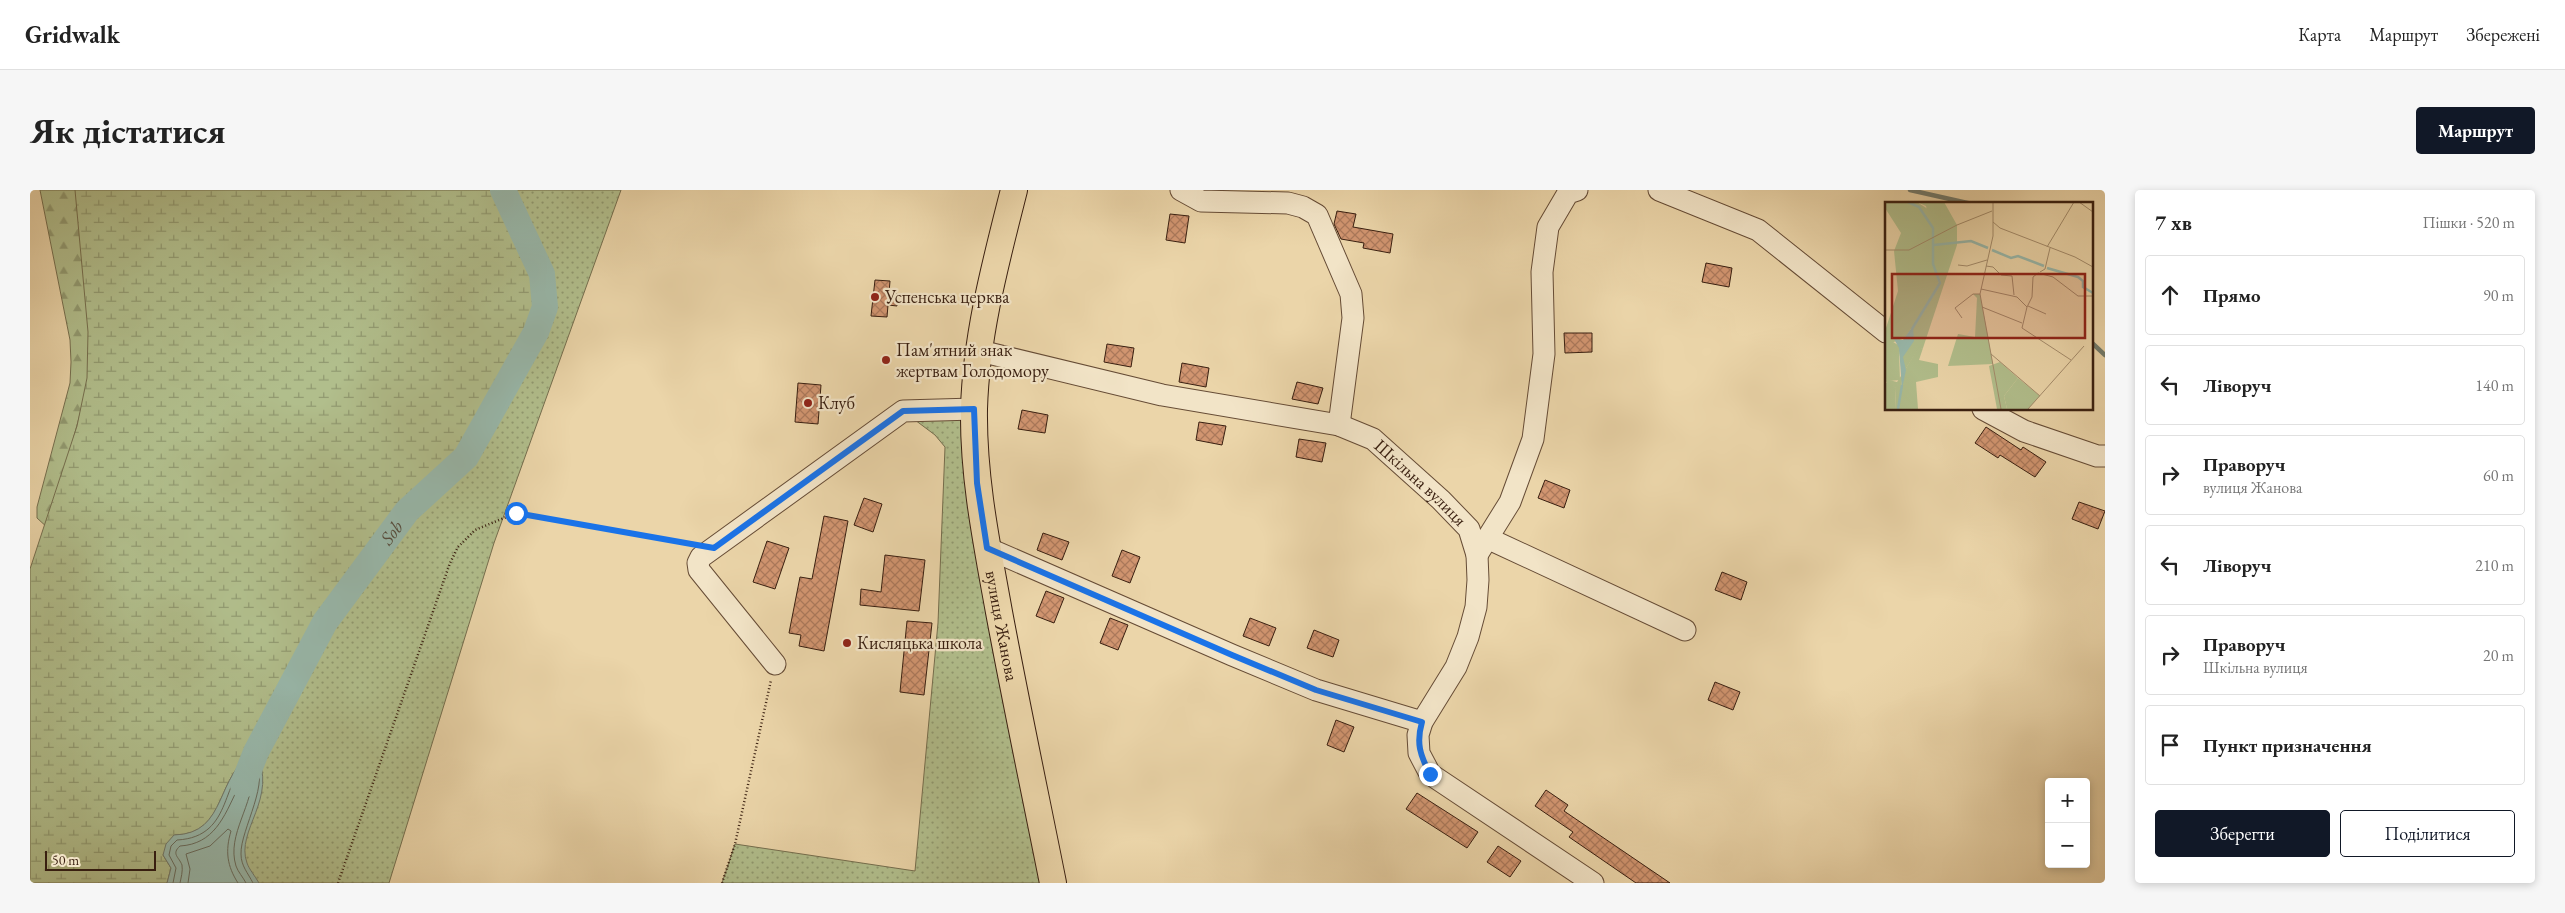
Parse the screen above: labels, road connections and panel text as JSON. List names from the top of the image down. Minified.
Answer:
{"streets":{"main road":["вулиця Жанова"],"street":["Шкільна вулиця"]},"crossings":[["Шкільна вулиця","вулиця Жанова"]],"water":["Sob"],"places":["Успенська церква","Пам'ятний знак жертвам Голодомору","Клуб","Кисляцька школа"],"scale_bar":"50 m","page":{"header":"Gridwalk","nav":["Карта","Маршрут","Збережені"],"buttons":["Маршрут",["Зберегти","Поділитися"]],"title":"Як дістатися","heading":["7 хв","Пішки · 520 m"],"list":[["Прямо","90 m"],["Ліворуч","140 m"],["Праворуч","вулиця Жанова","60 m"],["Ліворуч","210 m"],["Праворуч","Шкільна вулиця","20 m"],"Пункт призначення"],"map_buttons":["+","−"],"scale":"50 m"}}
